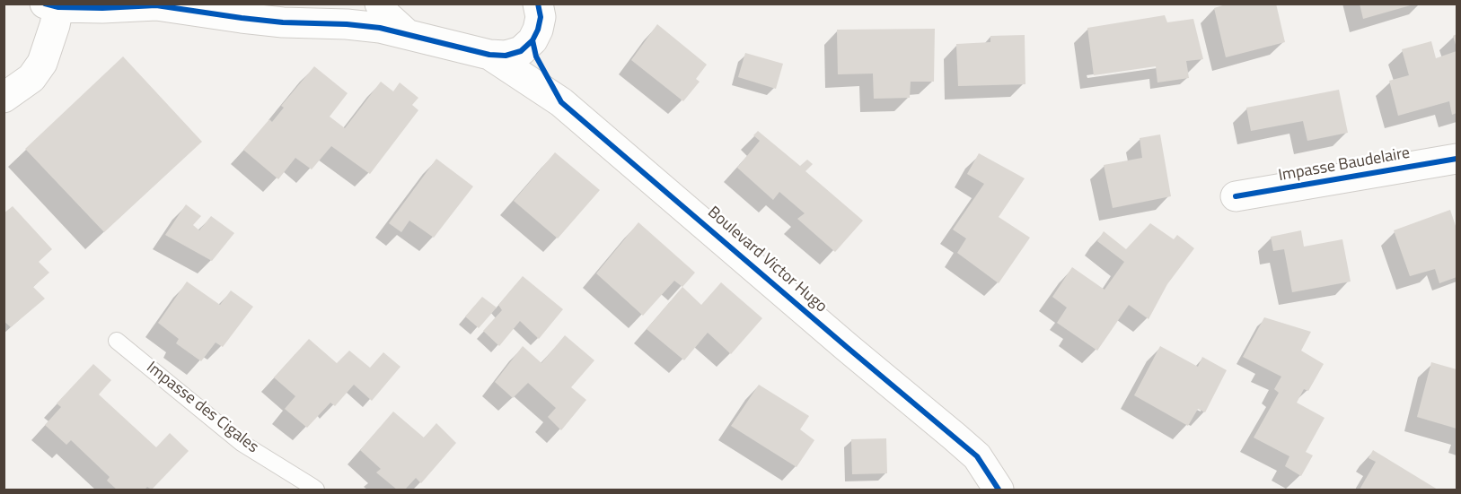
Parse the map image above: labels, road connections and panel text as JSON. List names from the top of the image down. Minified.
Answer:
{"streets":{"street":["Impasse Baudelaire","Boulevard Victor Hugo"],"lane":["Impasse des Cigales"]}}
